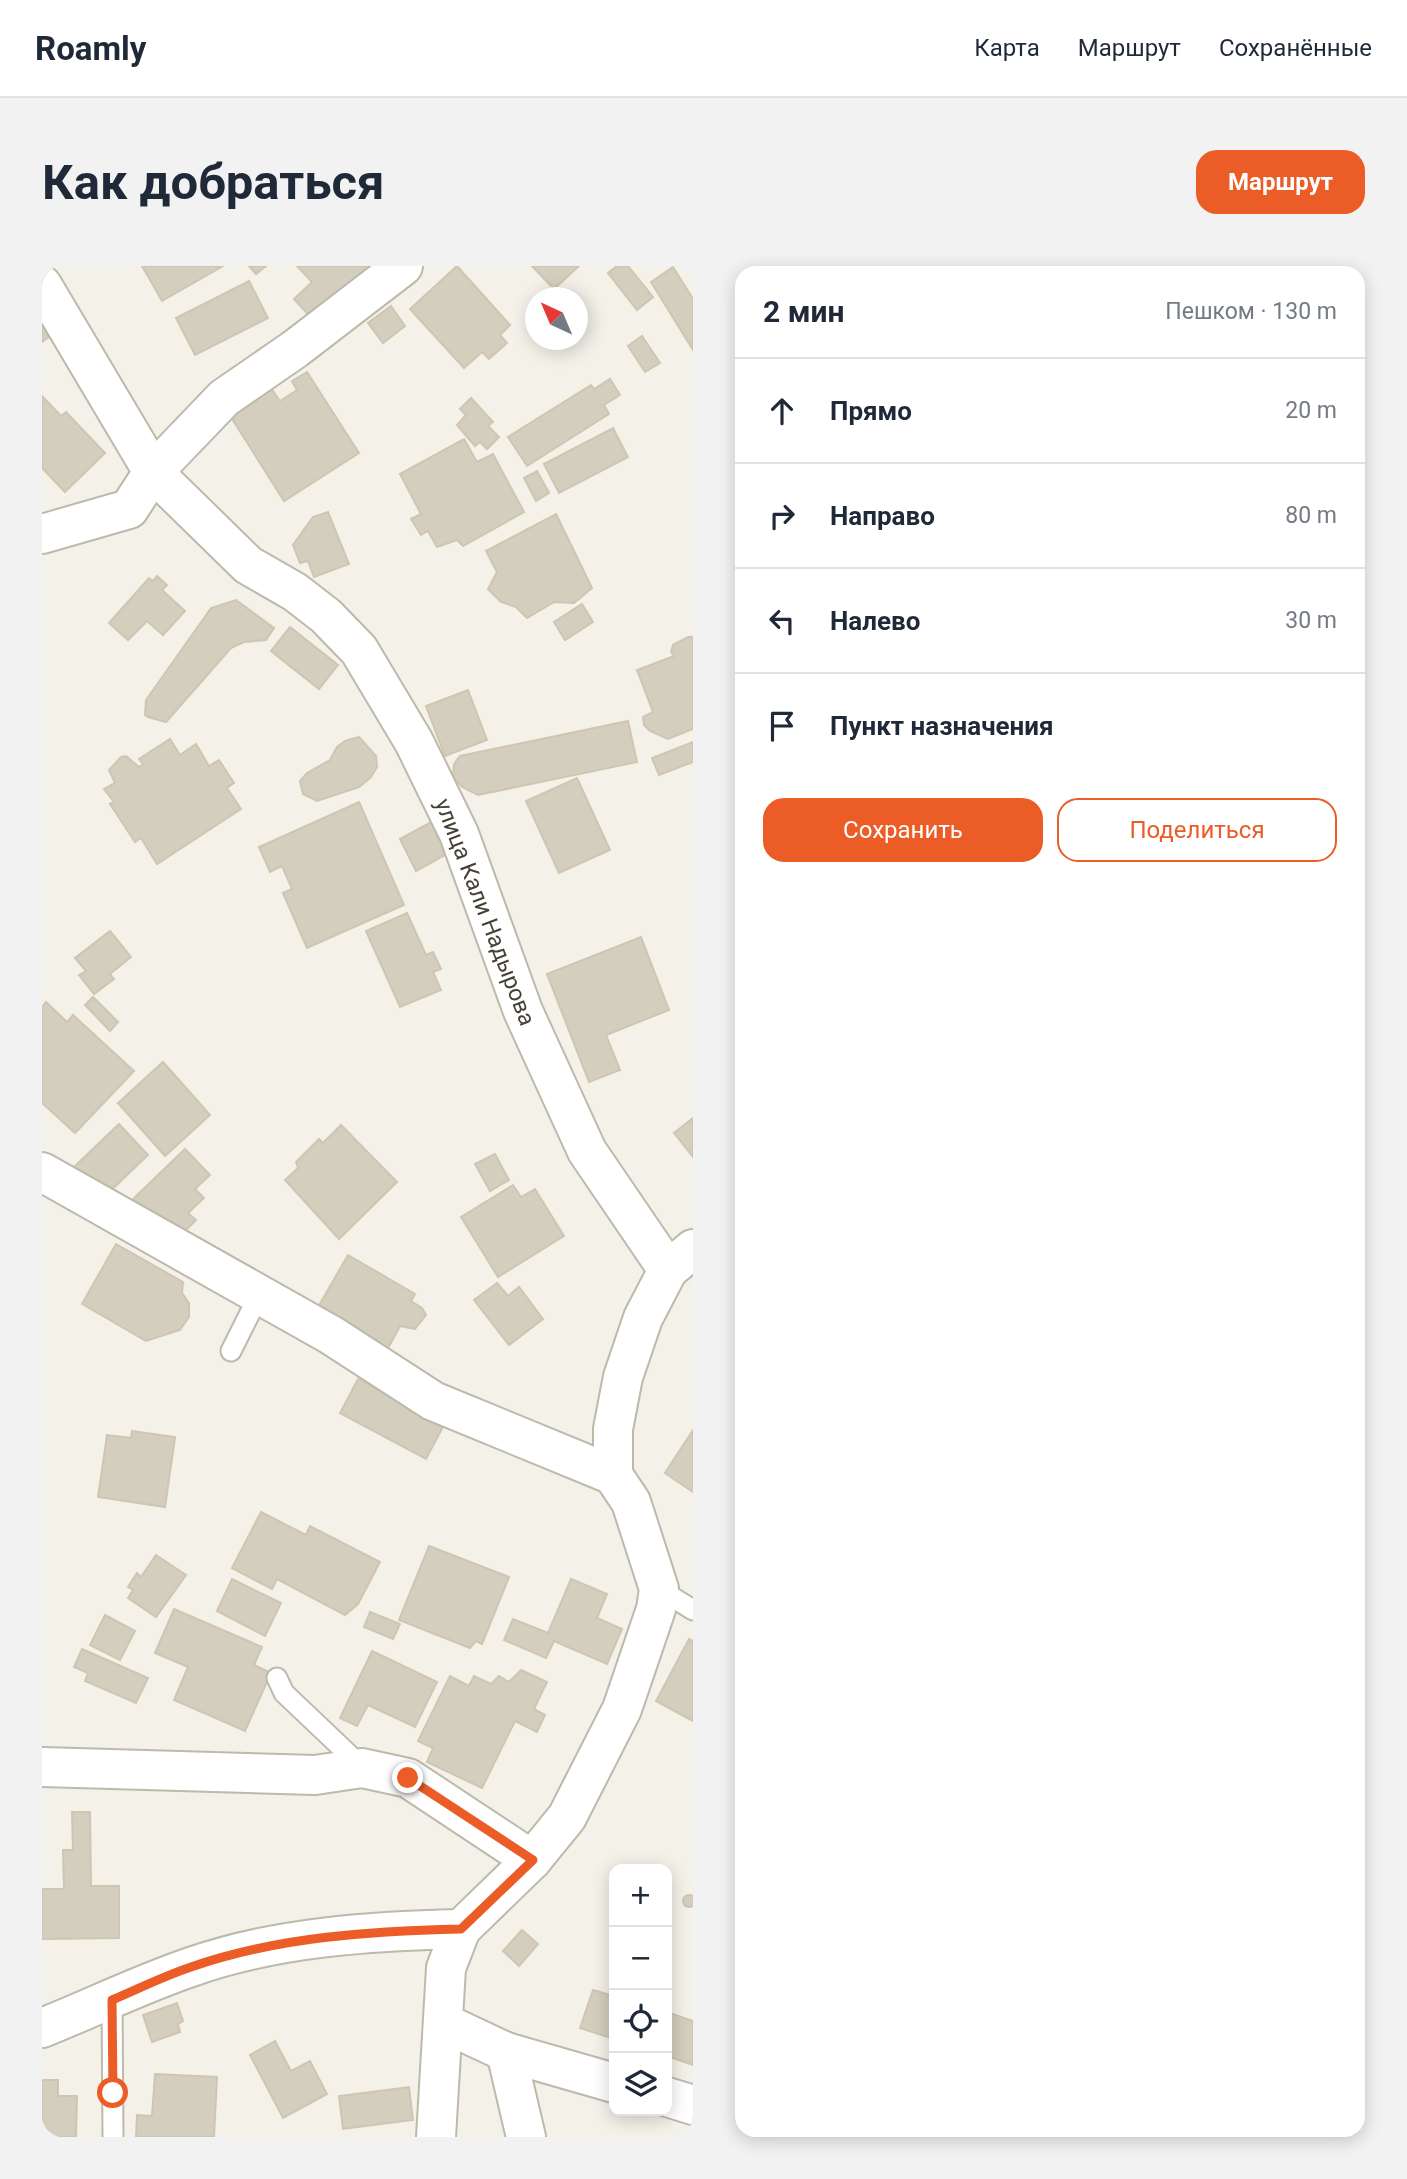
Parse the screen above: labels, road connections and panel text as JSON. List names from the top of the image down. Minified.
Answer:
{"streets":{"street":["улица Кали Надырова"]},"north":"top left","page":{"header":"Roamly","nav":["Карта","Маршрут","Сохранённые"],"buttons":["Маршрут",["Сохранить","Поделиться"]],"title":"Как добраться","heading":["2 мин","Пешком · 130 m"],"list":[["Прямо","20 m"],["Направо","80 m"],["Налево","30 m"],"Пункт назначения"],"map_buttons":["+","−"]}}
